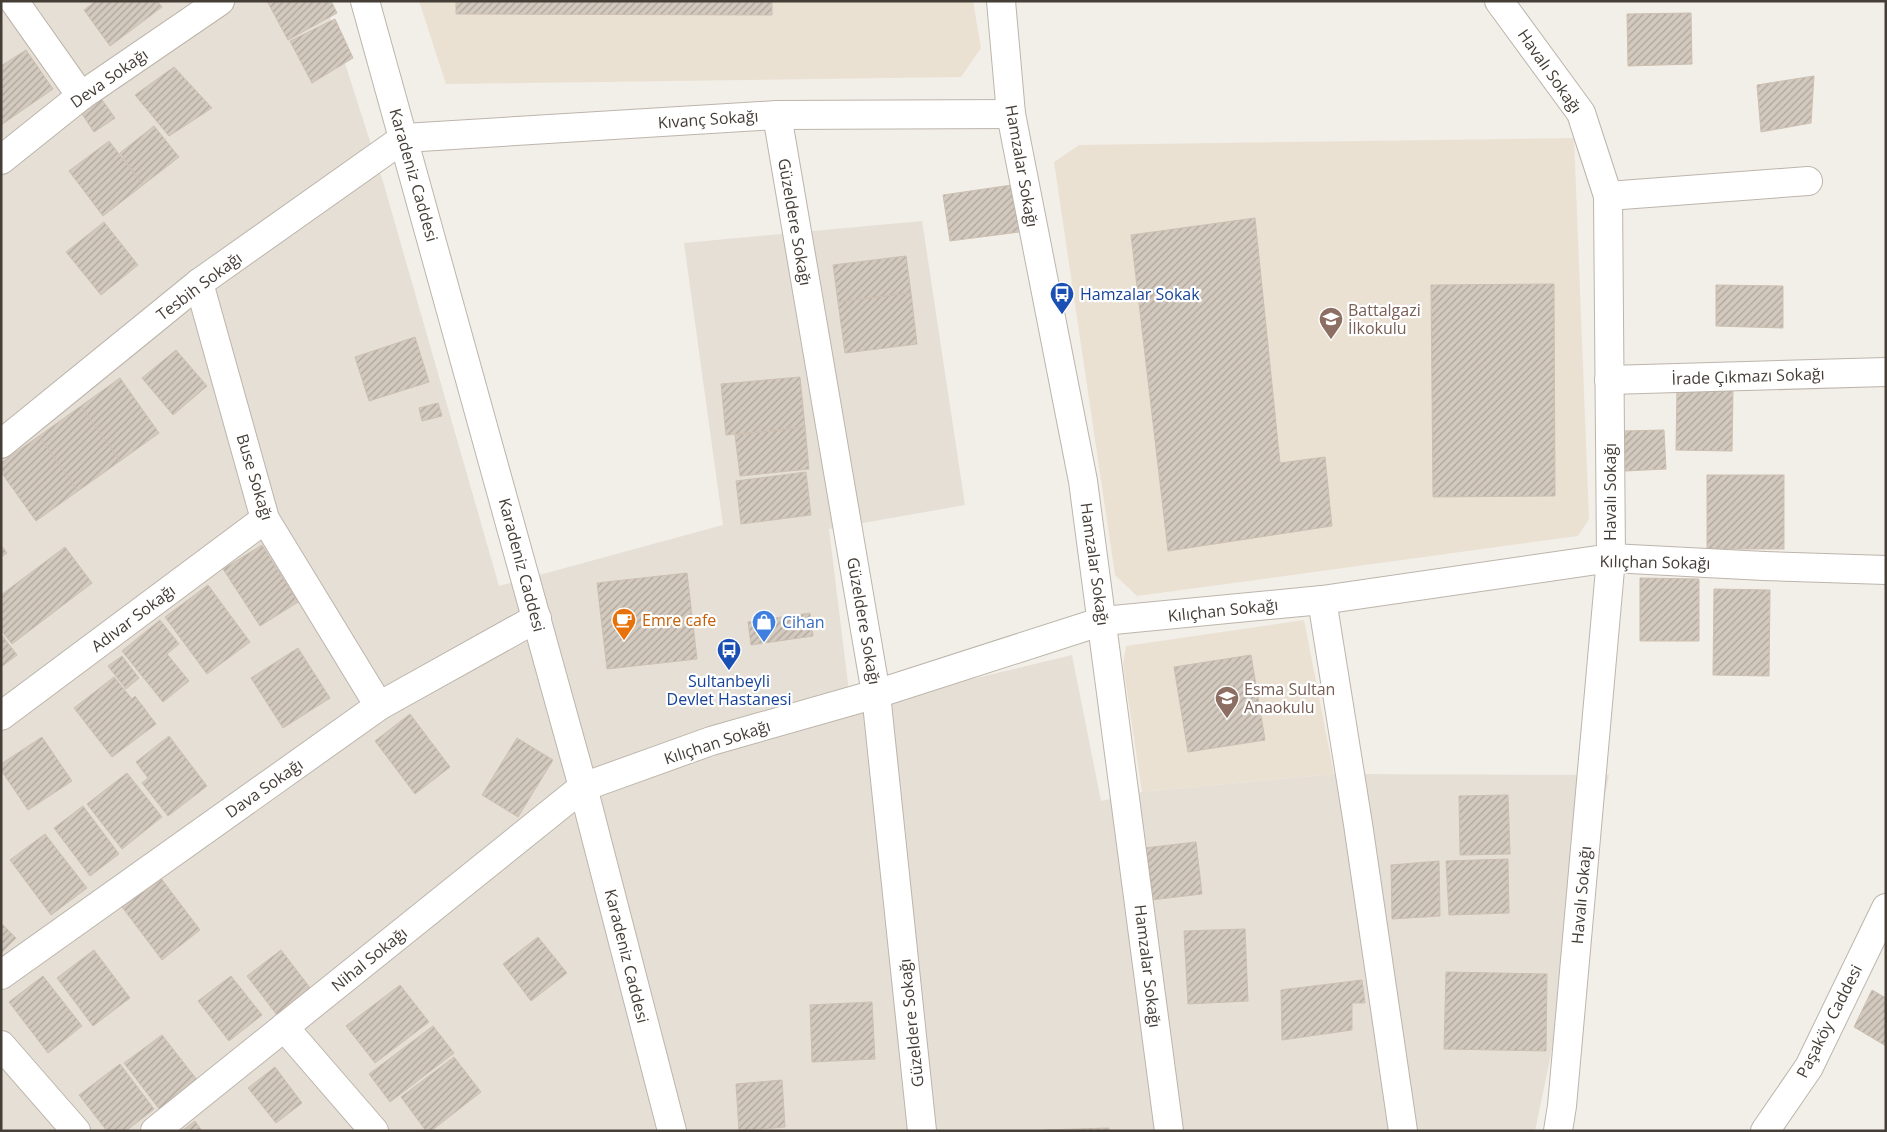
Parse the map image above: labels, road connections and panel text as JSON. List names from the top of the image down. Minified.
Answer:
{"streets":{"street":["Havalı Sokağı","Deva Sokağı","Kıvanç Sokağı","Hamzalar Sokağı","Karadeniz Caddesi","Güzeldere Sokağı","Tesbih Sokağı","İrade Çıkmazı Sokağı","Buse Sokağı","Kılıçhan Sokağı","Adıvar Sokağı","Dava Sokağı","Nihal Sokağı","Paşaköy Caddesi"]},"crossings":[["Havalı Sokağı","İrade Çıkmazı Sokağı"],["Havalı Sokağı","Kılıçhan Sokağı"],["Kıvanç Sokağı","Hamzalar Sokağı"],["Kıvanç Sokağı","Karadeniz Caddesi"],["Kıvanç Sokağı","Güzeldere Sokağı"],["Kıvanç Sokağı","Tesbih Sokağı"],["Hamzalar Sokağı","Kılıçhan Sokağı"],["Karadeniz Caddesi","Tesbih Sokağı"],["Karadeniz Caddesi","Kılıçhan Sokağı"],["Karadeniz Caddesi","Dava Sokağı"],["Karadeniz Caddesi","Nihal Sokağı"],["Güzeldere Sokağı","Kılıçhan Sokağı"],["Tesbih Sokağı","Buse Sokağı"],["Buse Sokağı","Adıvar Sokağı"],["Buse Sokağı","Dava Sokağı"],["Kılıçhan Sokağı","Nihal Sokağı"]],"places":{"bus stop":["Hamzalar Sokak","Sultanbeyli Devlet Hastanesi"],"school or university":["Battalgazi İlkokulu","Esma Sultan Anaokulu"],"cafe":["Emre cafe"],"shop":["Cihan"]}}
